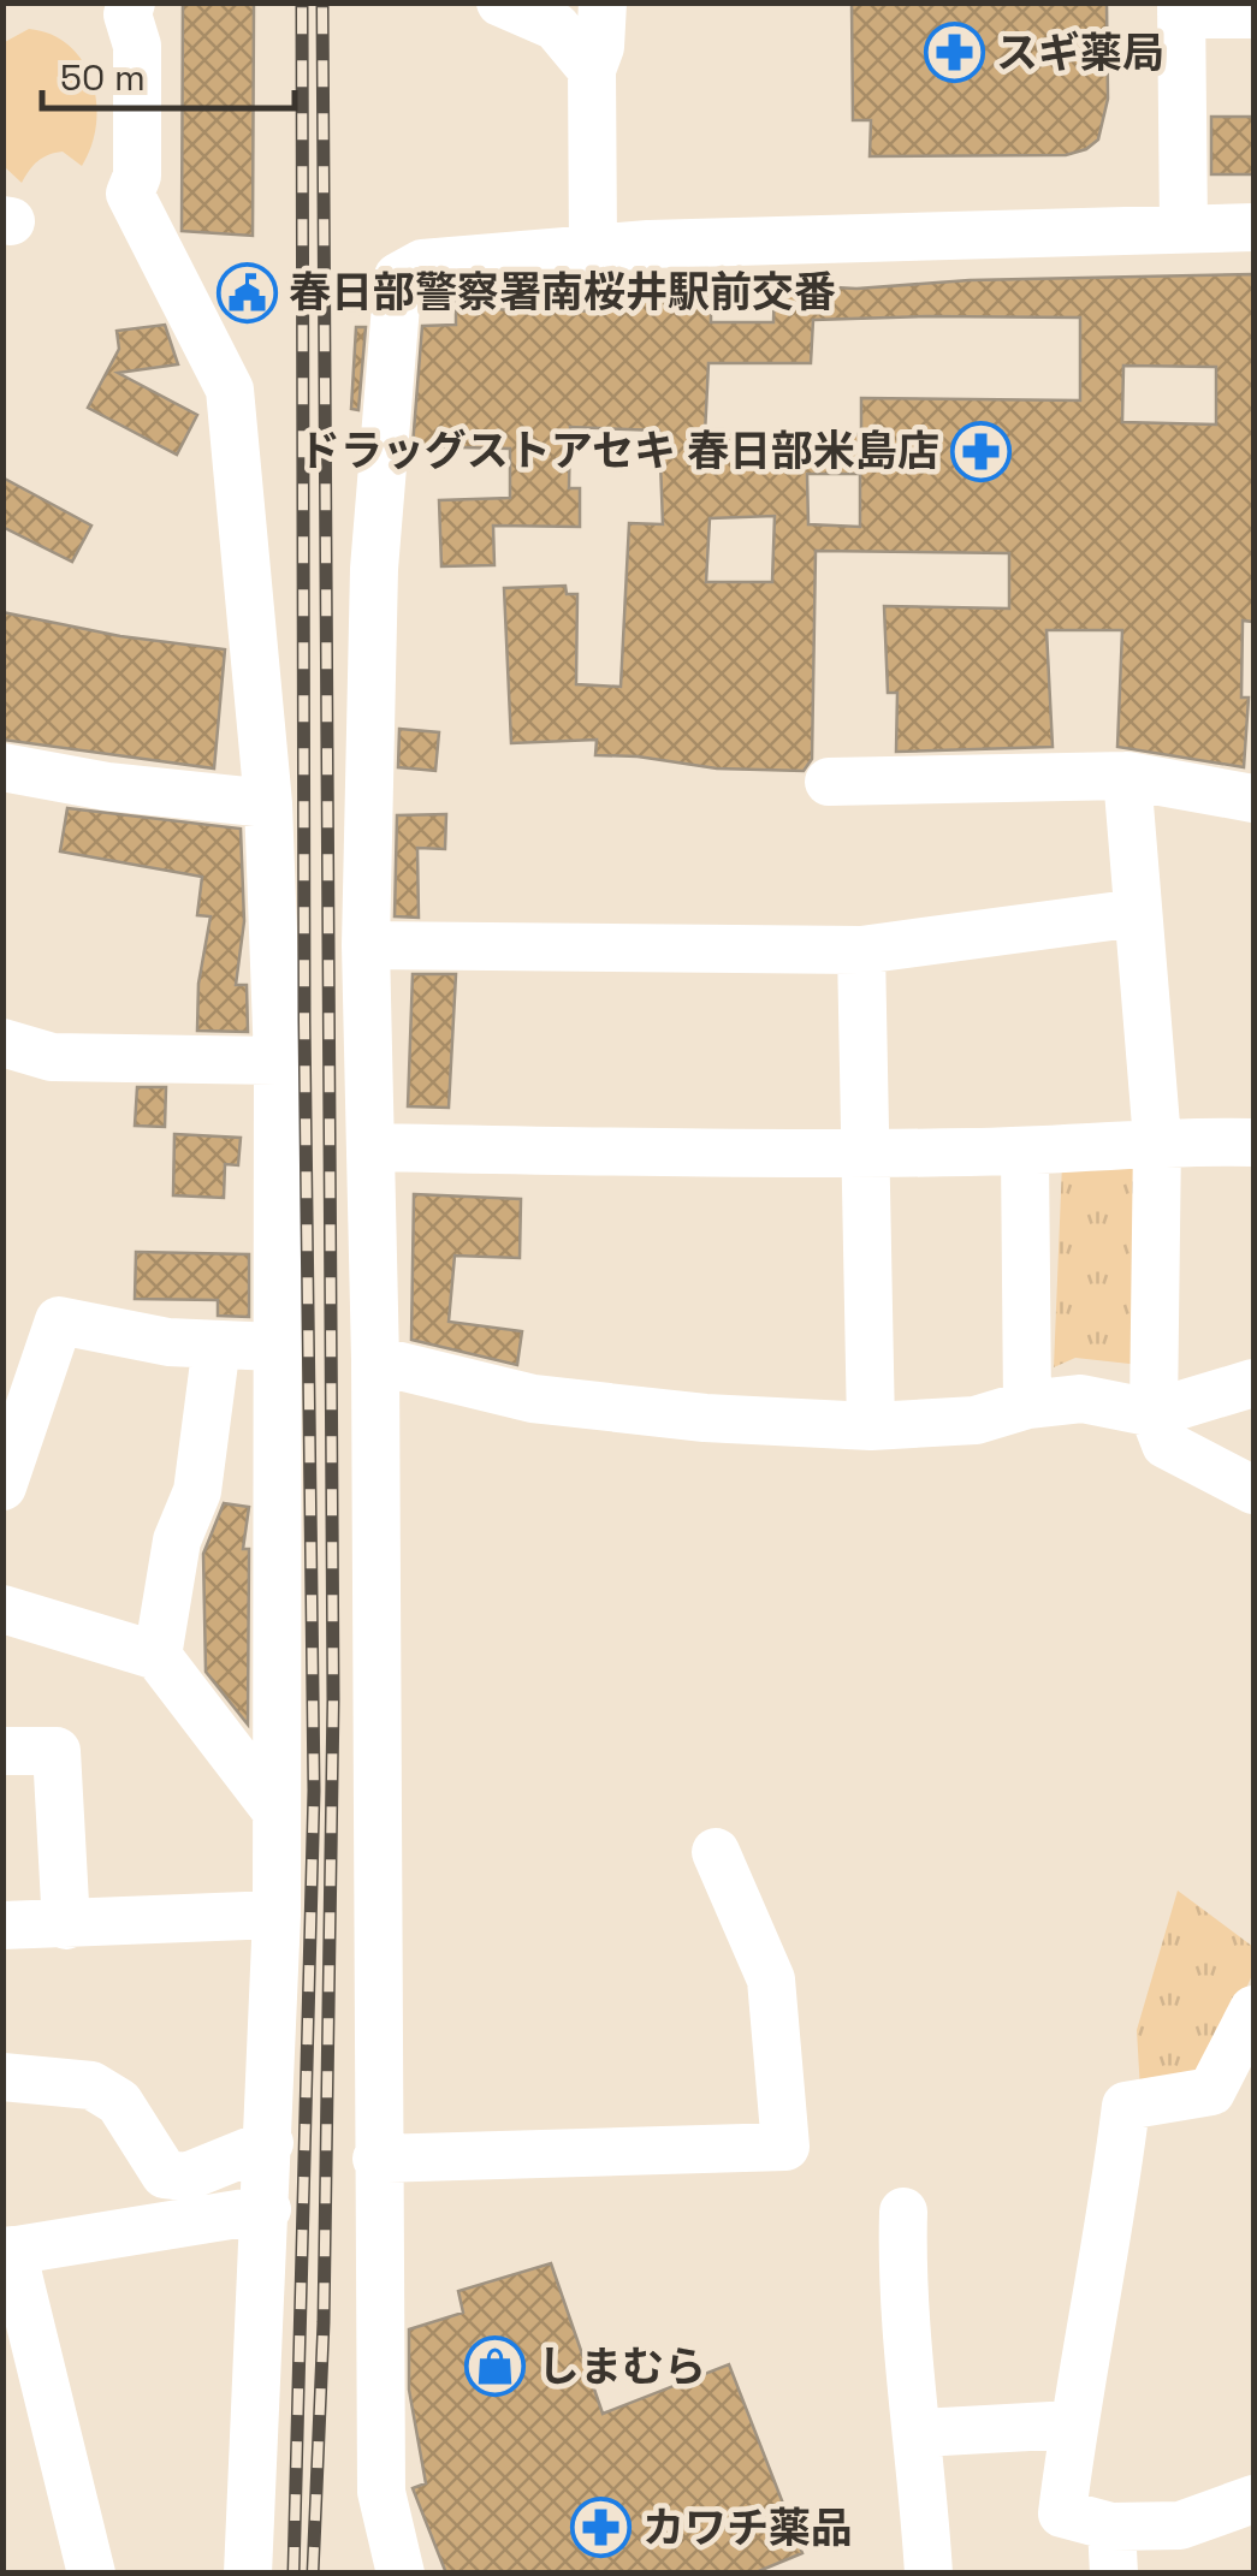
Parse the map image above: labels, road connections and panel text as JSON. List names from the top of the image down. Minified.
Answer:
{"places":{"pharmacy":["スギ薬局","ドラッグストアセキ 春日部米島店","カワチ薬品"],"public building":["春日部警察署南桜井駅前交番"],"shop":["しまむら"]},"scale_bar":"50 m"}
